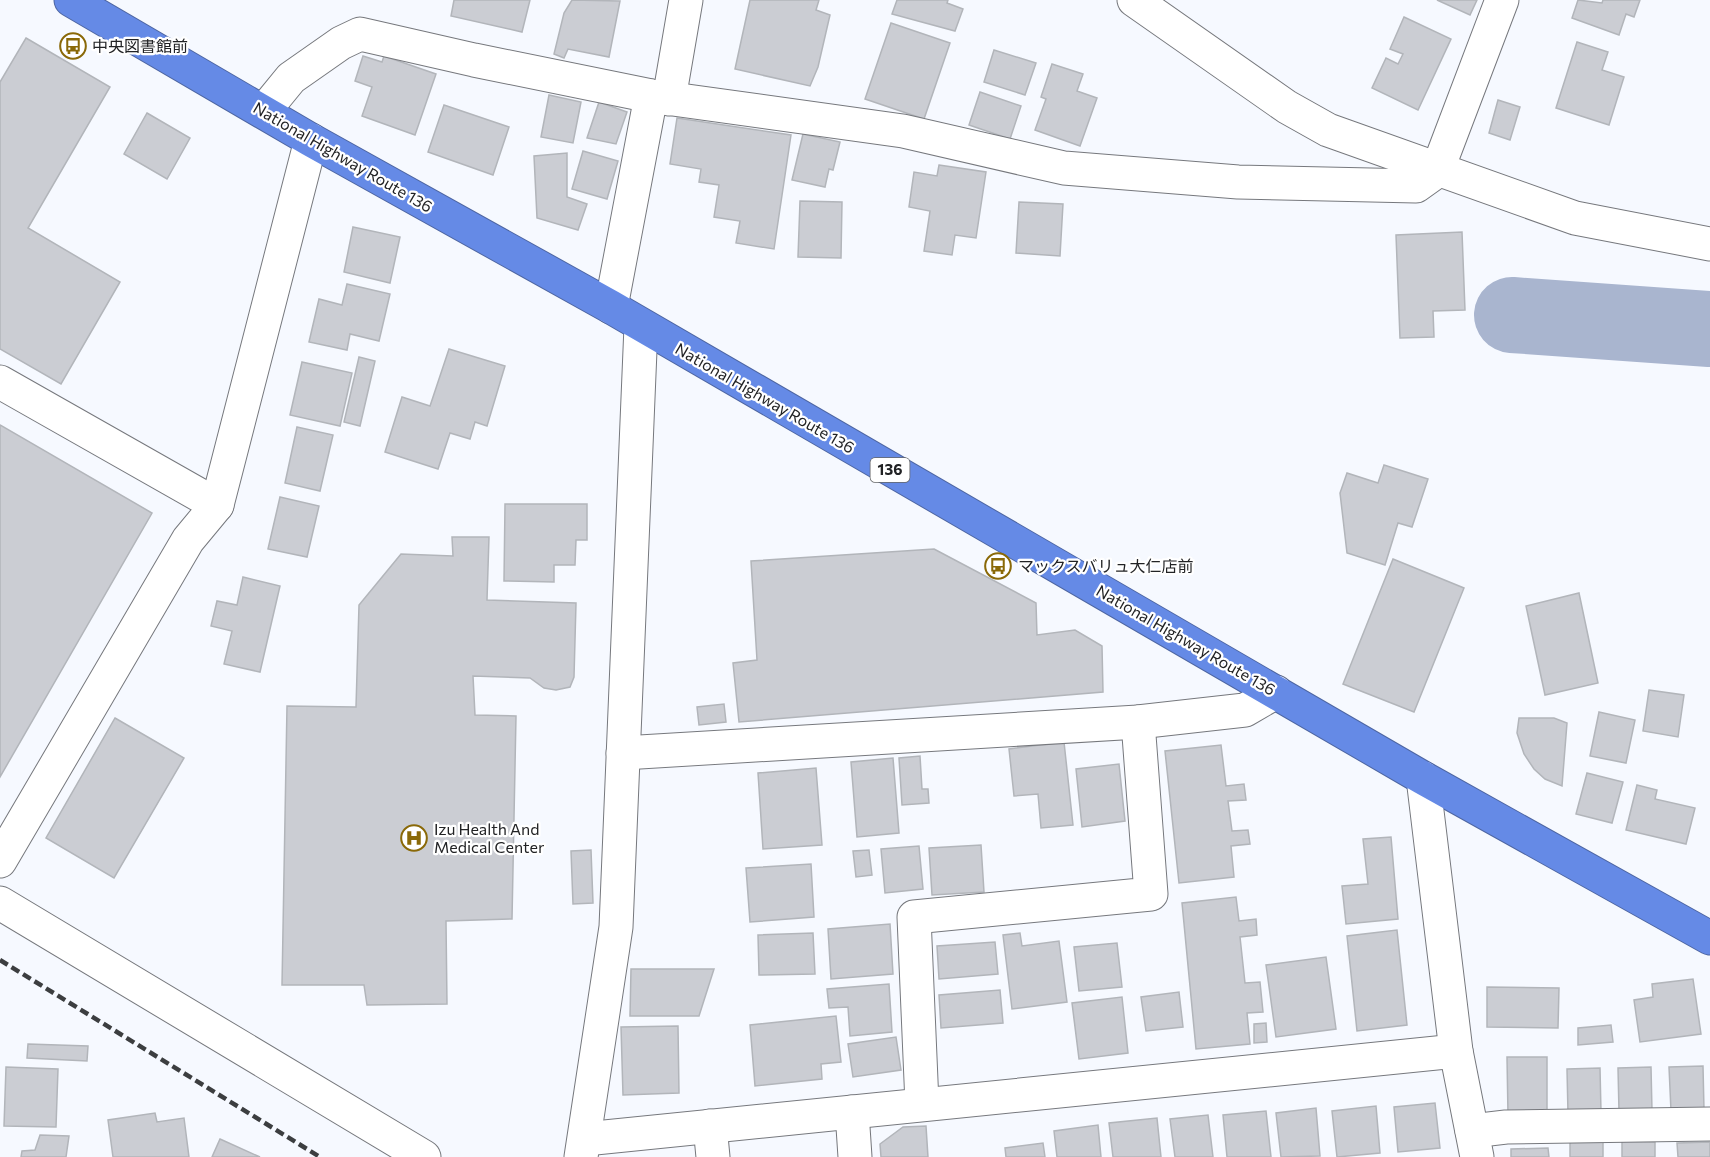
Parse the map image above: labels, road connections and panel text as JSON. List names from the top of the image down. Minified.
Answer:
{"streets":{"highway":["National Highway Route 136","136"]},"places":{"bus stop":["中央図書館前","マックスバリュ大仁店前"],"hospital":["Izu Health And Medical Center"]}}
